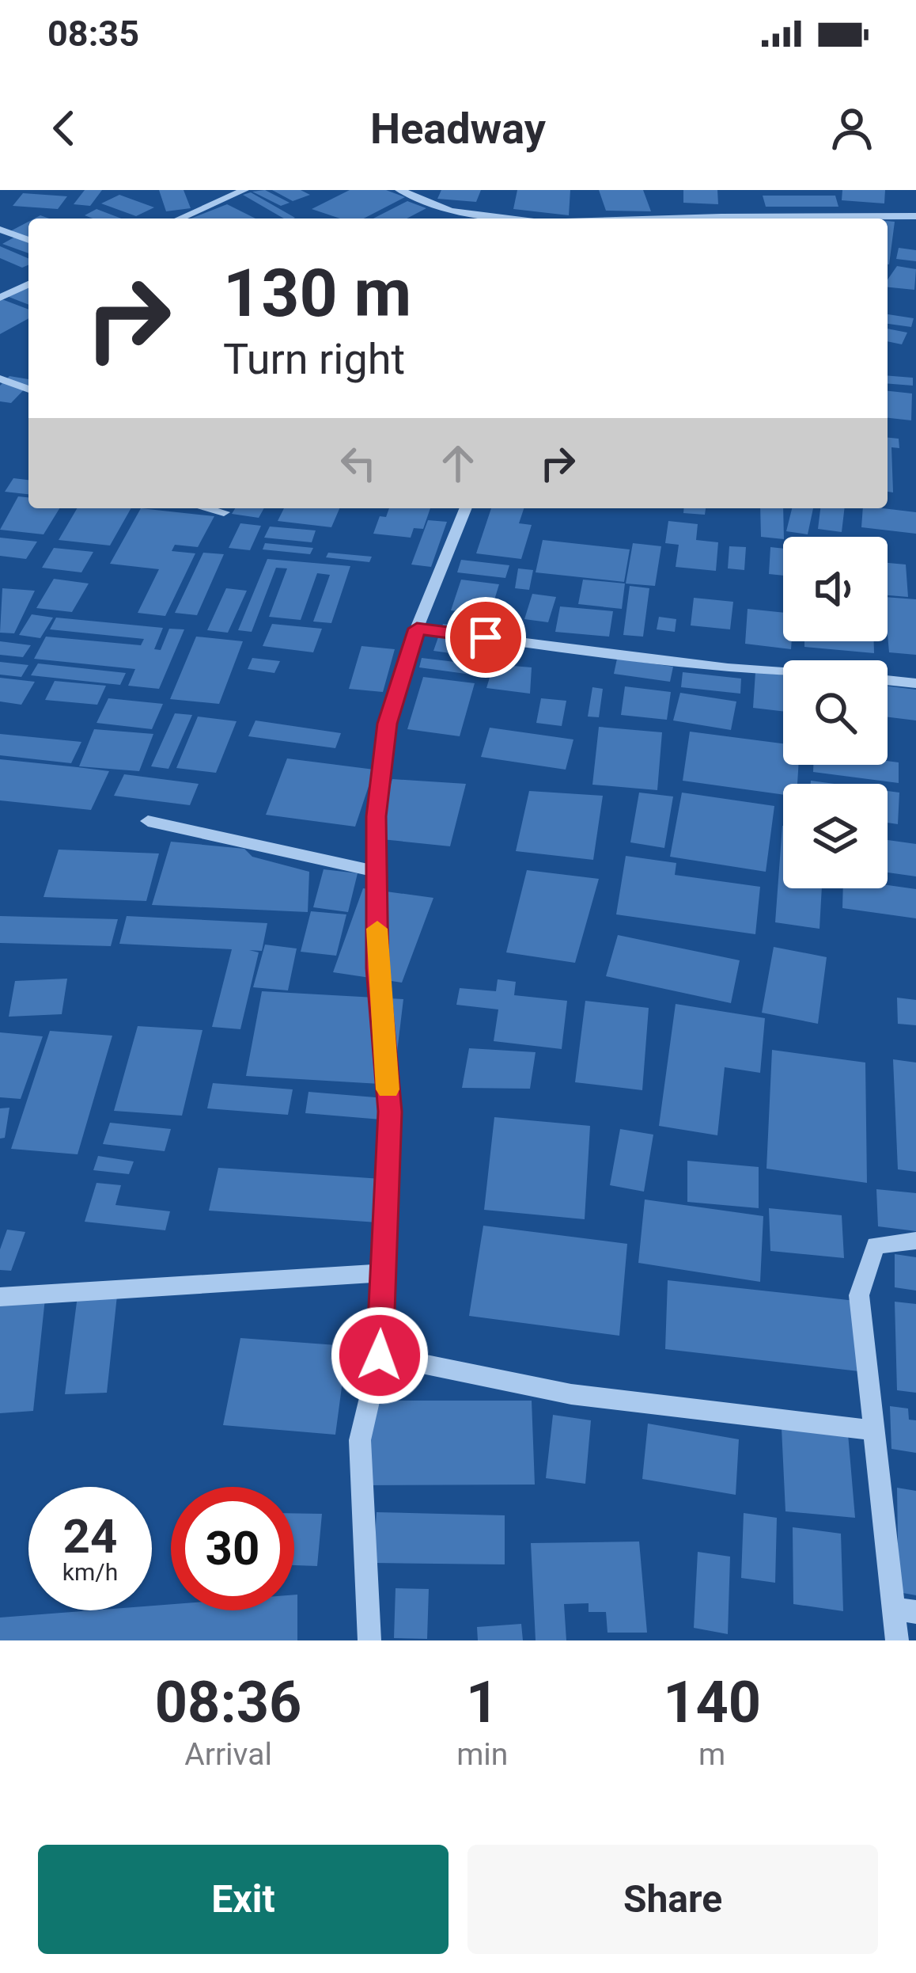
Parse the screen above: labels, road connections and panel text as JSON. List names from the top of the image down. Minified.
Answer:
{"page":{"status":"08:35","header":"Headway","turn":["130 m","Turn right"],"speed":"24 km/h","limit":"30","eta":["08:36","Arrival","1","min","140","m"],"buttons":["Exit","Share"]}}
